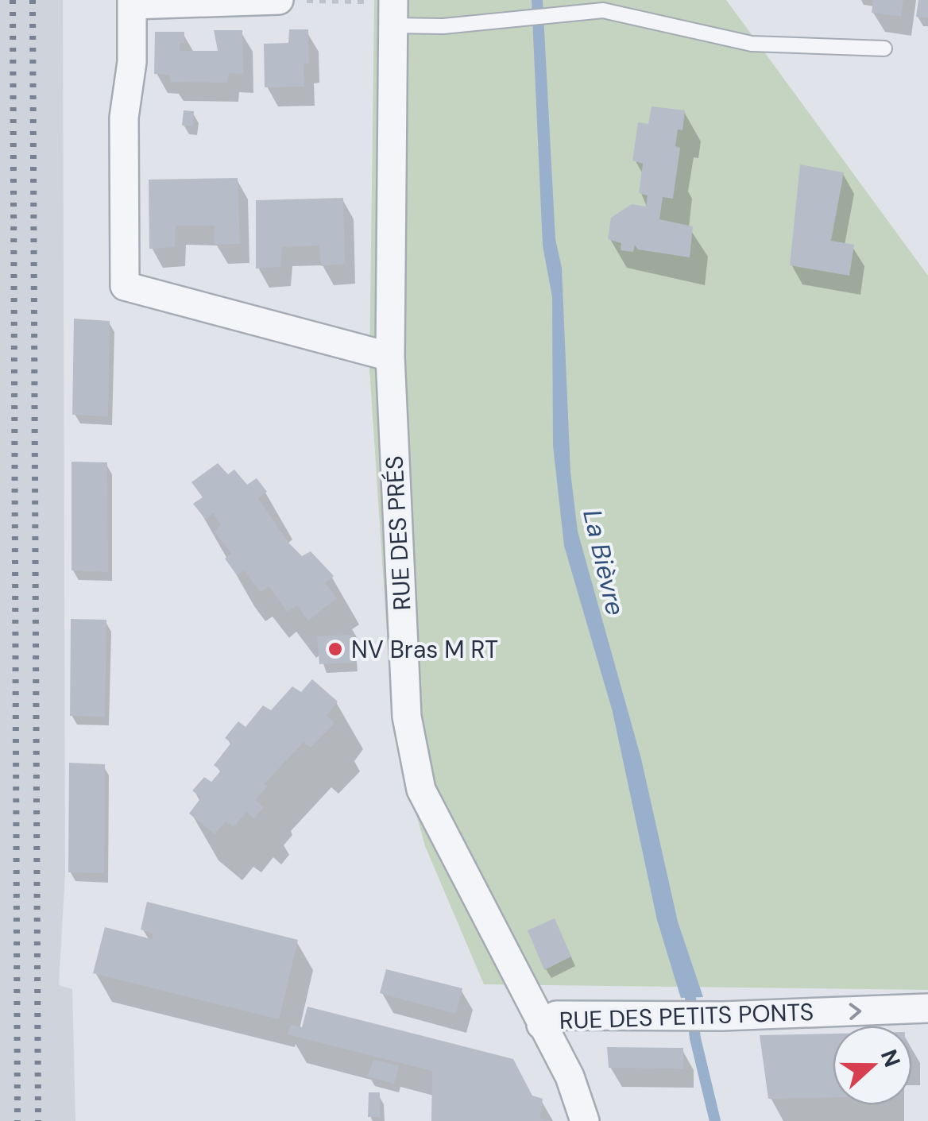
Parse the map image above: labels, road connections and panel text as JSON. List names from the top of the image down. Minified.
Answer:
{"streets":{"street":["RUE DES PRÉS","RUE DES PETITS PONTS"]},"crossings":[["RUE DES PRÉS","RUE DES PETITS PONTS"]],"one_way":["RUE DES PETITS PONTS"],"water":["La Bièvre"],"places":["NV Bras M RT"],"north":"right"}
